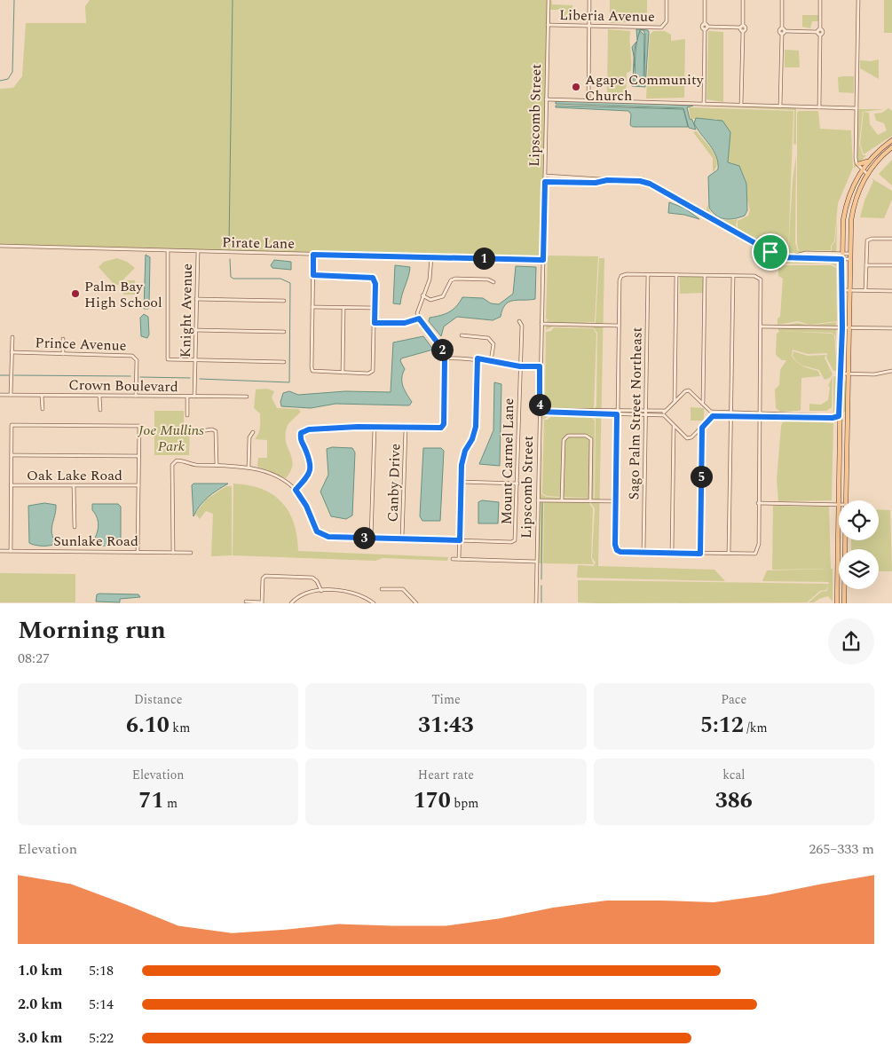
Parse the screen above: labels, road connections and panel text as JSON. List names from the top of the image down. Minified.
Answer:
{"streets":{"street":["Liberia Avenue","Lipscomb Street","Pirate Lane","Knight Avenue","Prince Avenue","Crown Boulevard","Sago Palm Street Northeast","Mount Carmel Lane","Oak Lake Road","Canby Drive","Sunlake Road"]},"crossings":[["Liberia Avenue","Lipscomb Street"],["Lipscomb Street","Pirate Lane"],["Pirate Lane","Knight Avenue"],["Knight Avenue","Crown Boulevard"],["Prince Avenue","Crown Boulevard"],["Mount Carmel Lane","Canby Drive"],["Mount Carmel Lane","Sunlake Road"]],"parks":["Joe Mullins Park"],"places":["Agape Community Church","Palm Bay High School"],"page":{"pins":["1","2","4","5","3"],"heading":["Morning run","08:27"],"stats":[["Distance","6.10 km"],["Time","31:43"],["Pace","5:12 /km"],["Elevation","71 m"],["Heart rate","170 bpm"],["kcal","386"]],"chart":["Elevation","265–333 m"],"list":[{"name":"1.0 km","note":"5:18"},{"name":"2.0 km","note":"5:14"},{"name":"3.0 km","note":"5:22"}]}}
